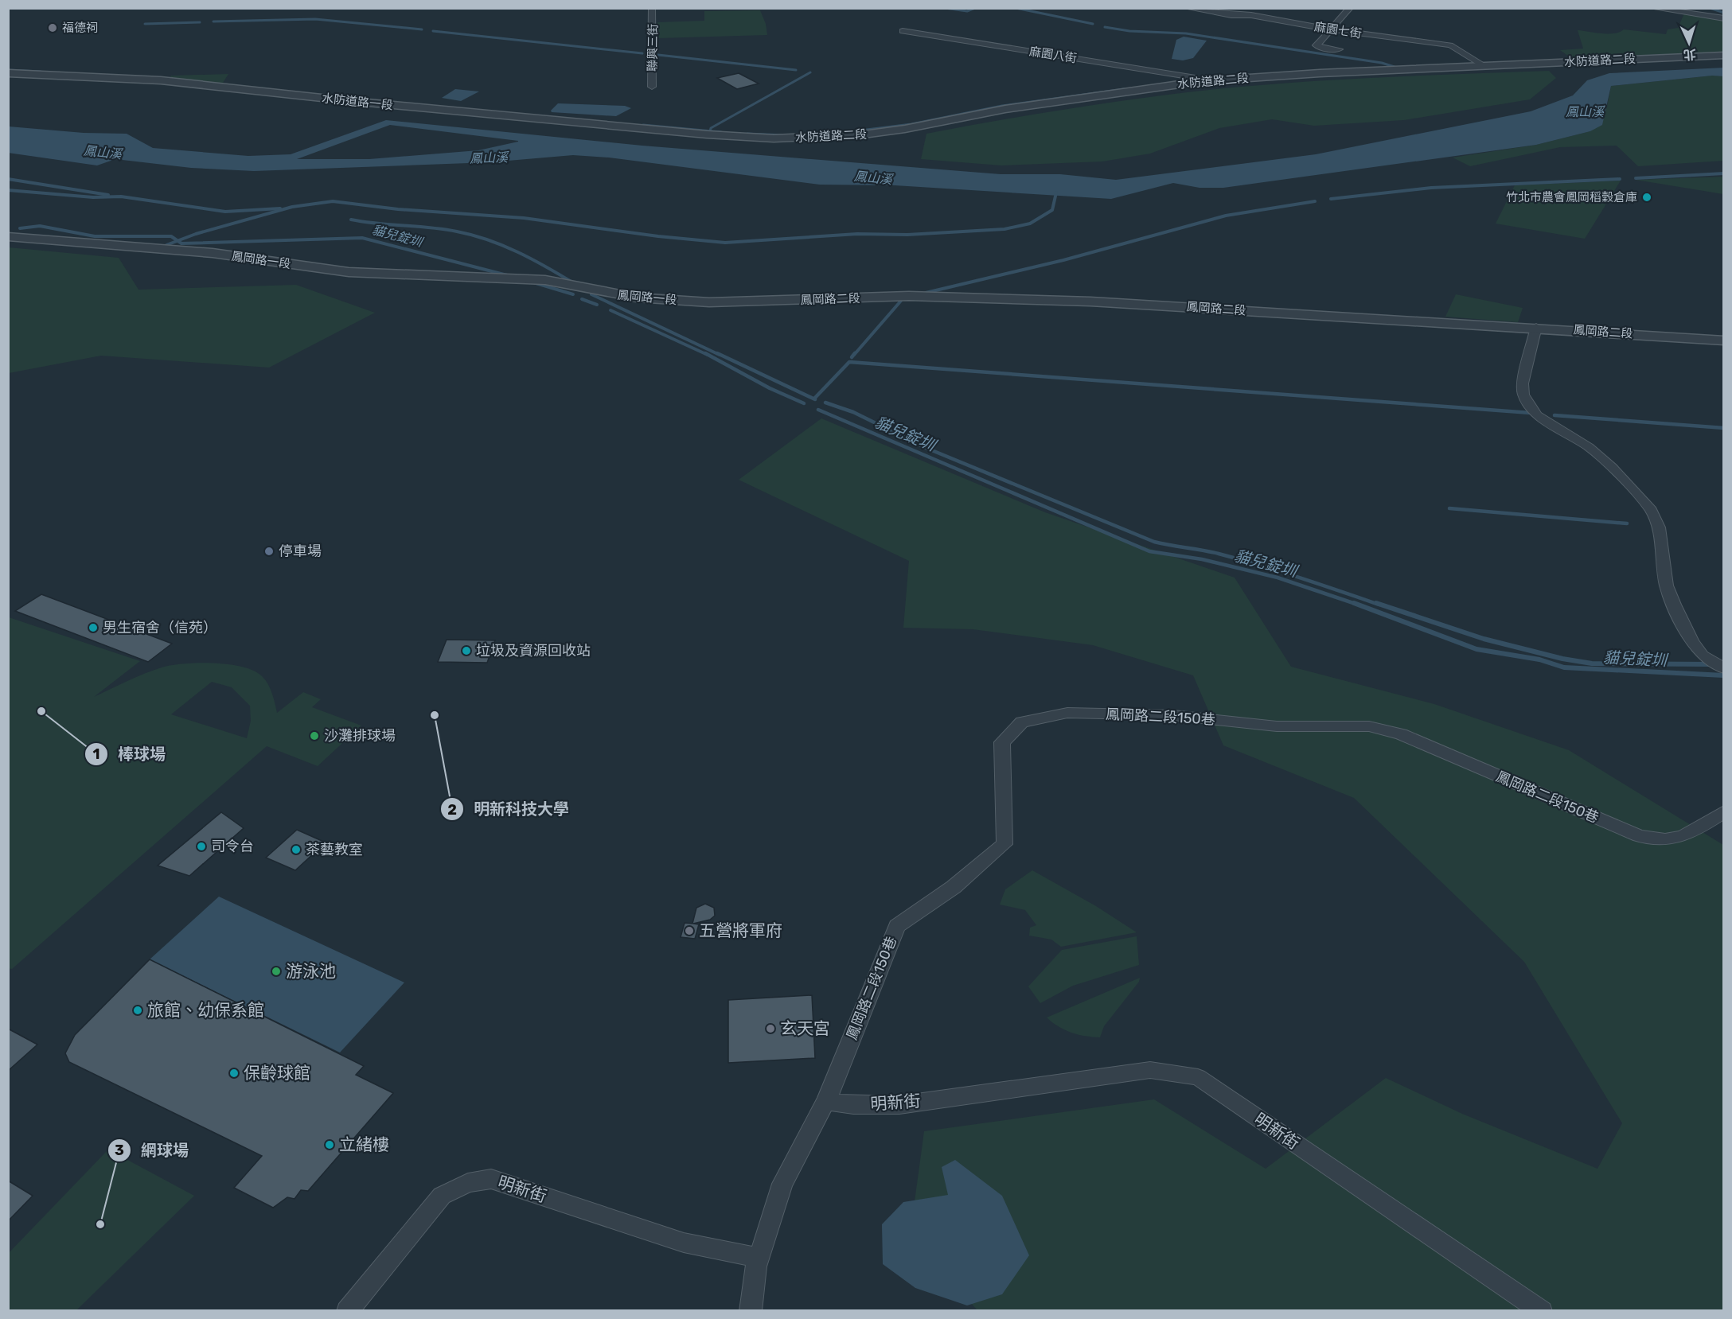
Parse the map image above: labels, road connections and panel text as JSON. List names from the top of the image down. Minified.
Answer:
{"streets":{"street":["麻園七街","聯興三街","麻園八街","水防道路二段","水防道路一段","鳳岡路一段","鳳岡路二段","鳳岡路二段150巷","明新街"]},"crossings":[["麻園七街","水防道路二段"],["麻園八街","水防道路二段"],["水防道路二段","水防道路一段"],["鳳岡路一段","鳳岡路二段"],["鳳岡路二段150巷","明新街"]],"water":["鳳山溪","貓兒錠圳"],"places":["福德祠","竹北市農會鳳岡稻穀倉庫","停車場","男生宿舍（信苑）","垃圾及資源回收站","棒球場","明新科技大學","沙灘排球場","司令台","茶藝教室","五營將軍府","游泳池","旅館、幼保系館","玄天宮","保齡球館","立緒樓","網球場"],"north":"bottom"}
